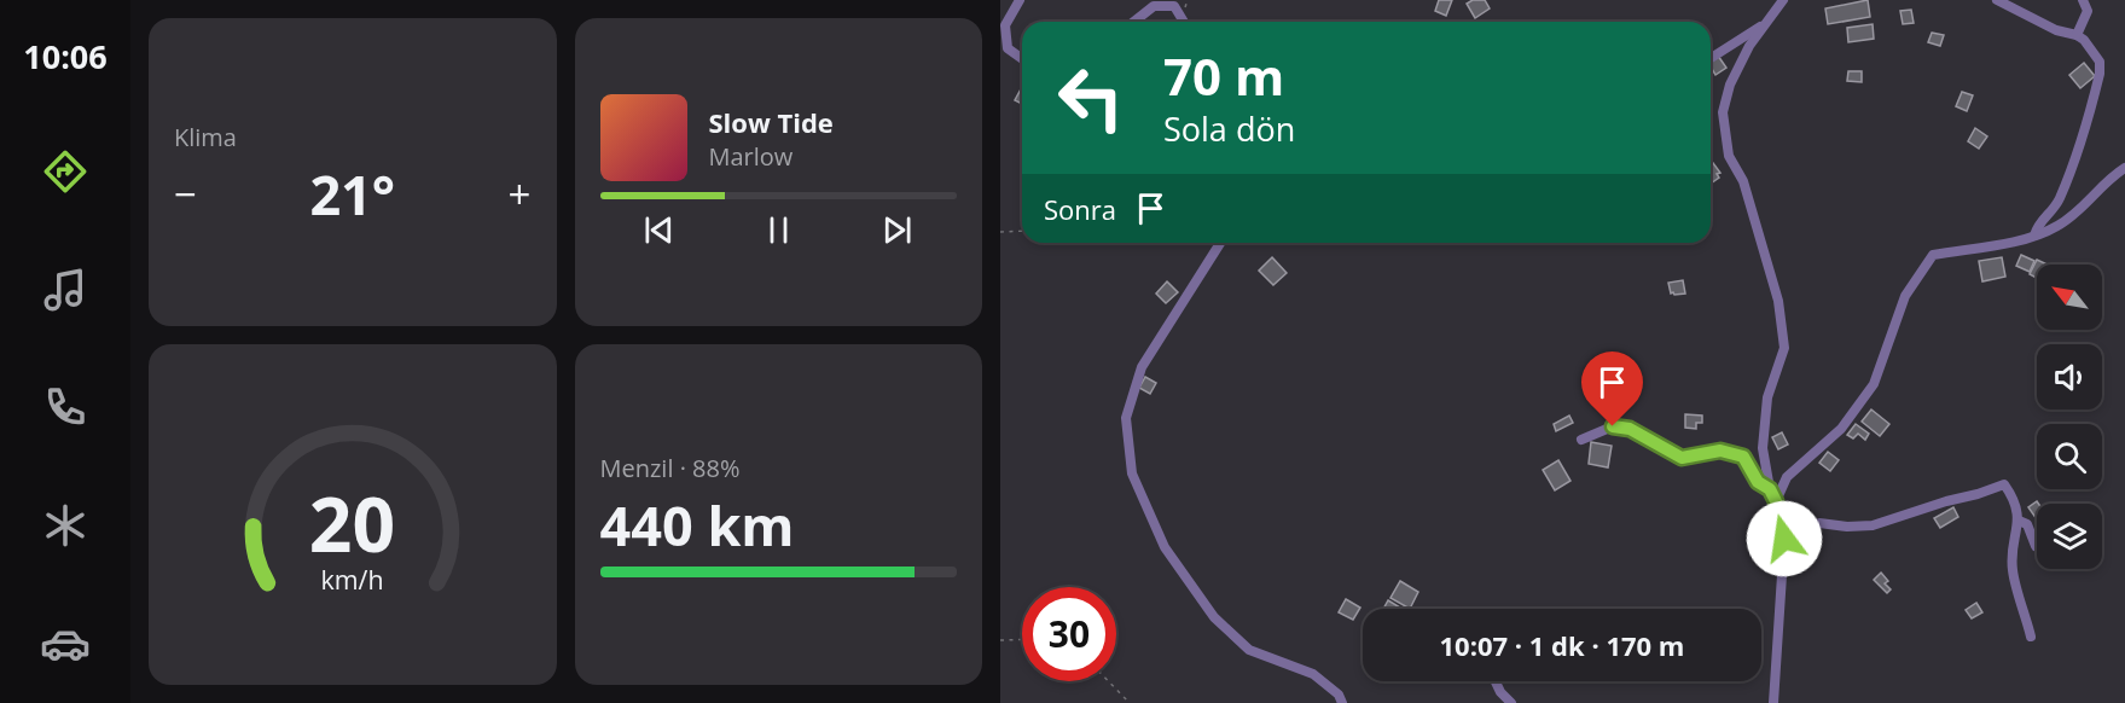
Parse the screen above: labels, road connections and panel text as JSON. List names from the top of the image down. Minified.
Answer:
{"north":"top left","page":{"tabs":"10:06","tile":["Klima",["Menzil · 88%","440 km"]],"turn":["70 m","Sola dön"],"song":["Slow Tide","Marlow"],"heat":["−","21°","+"],"then":"Sonra","limit":"30","trip":"10:07 · 1 dk · 170 m","gauge":["20","km/h"]}}
